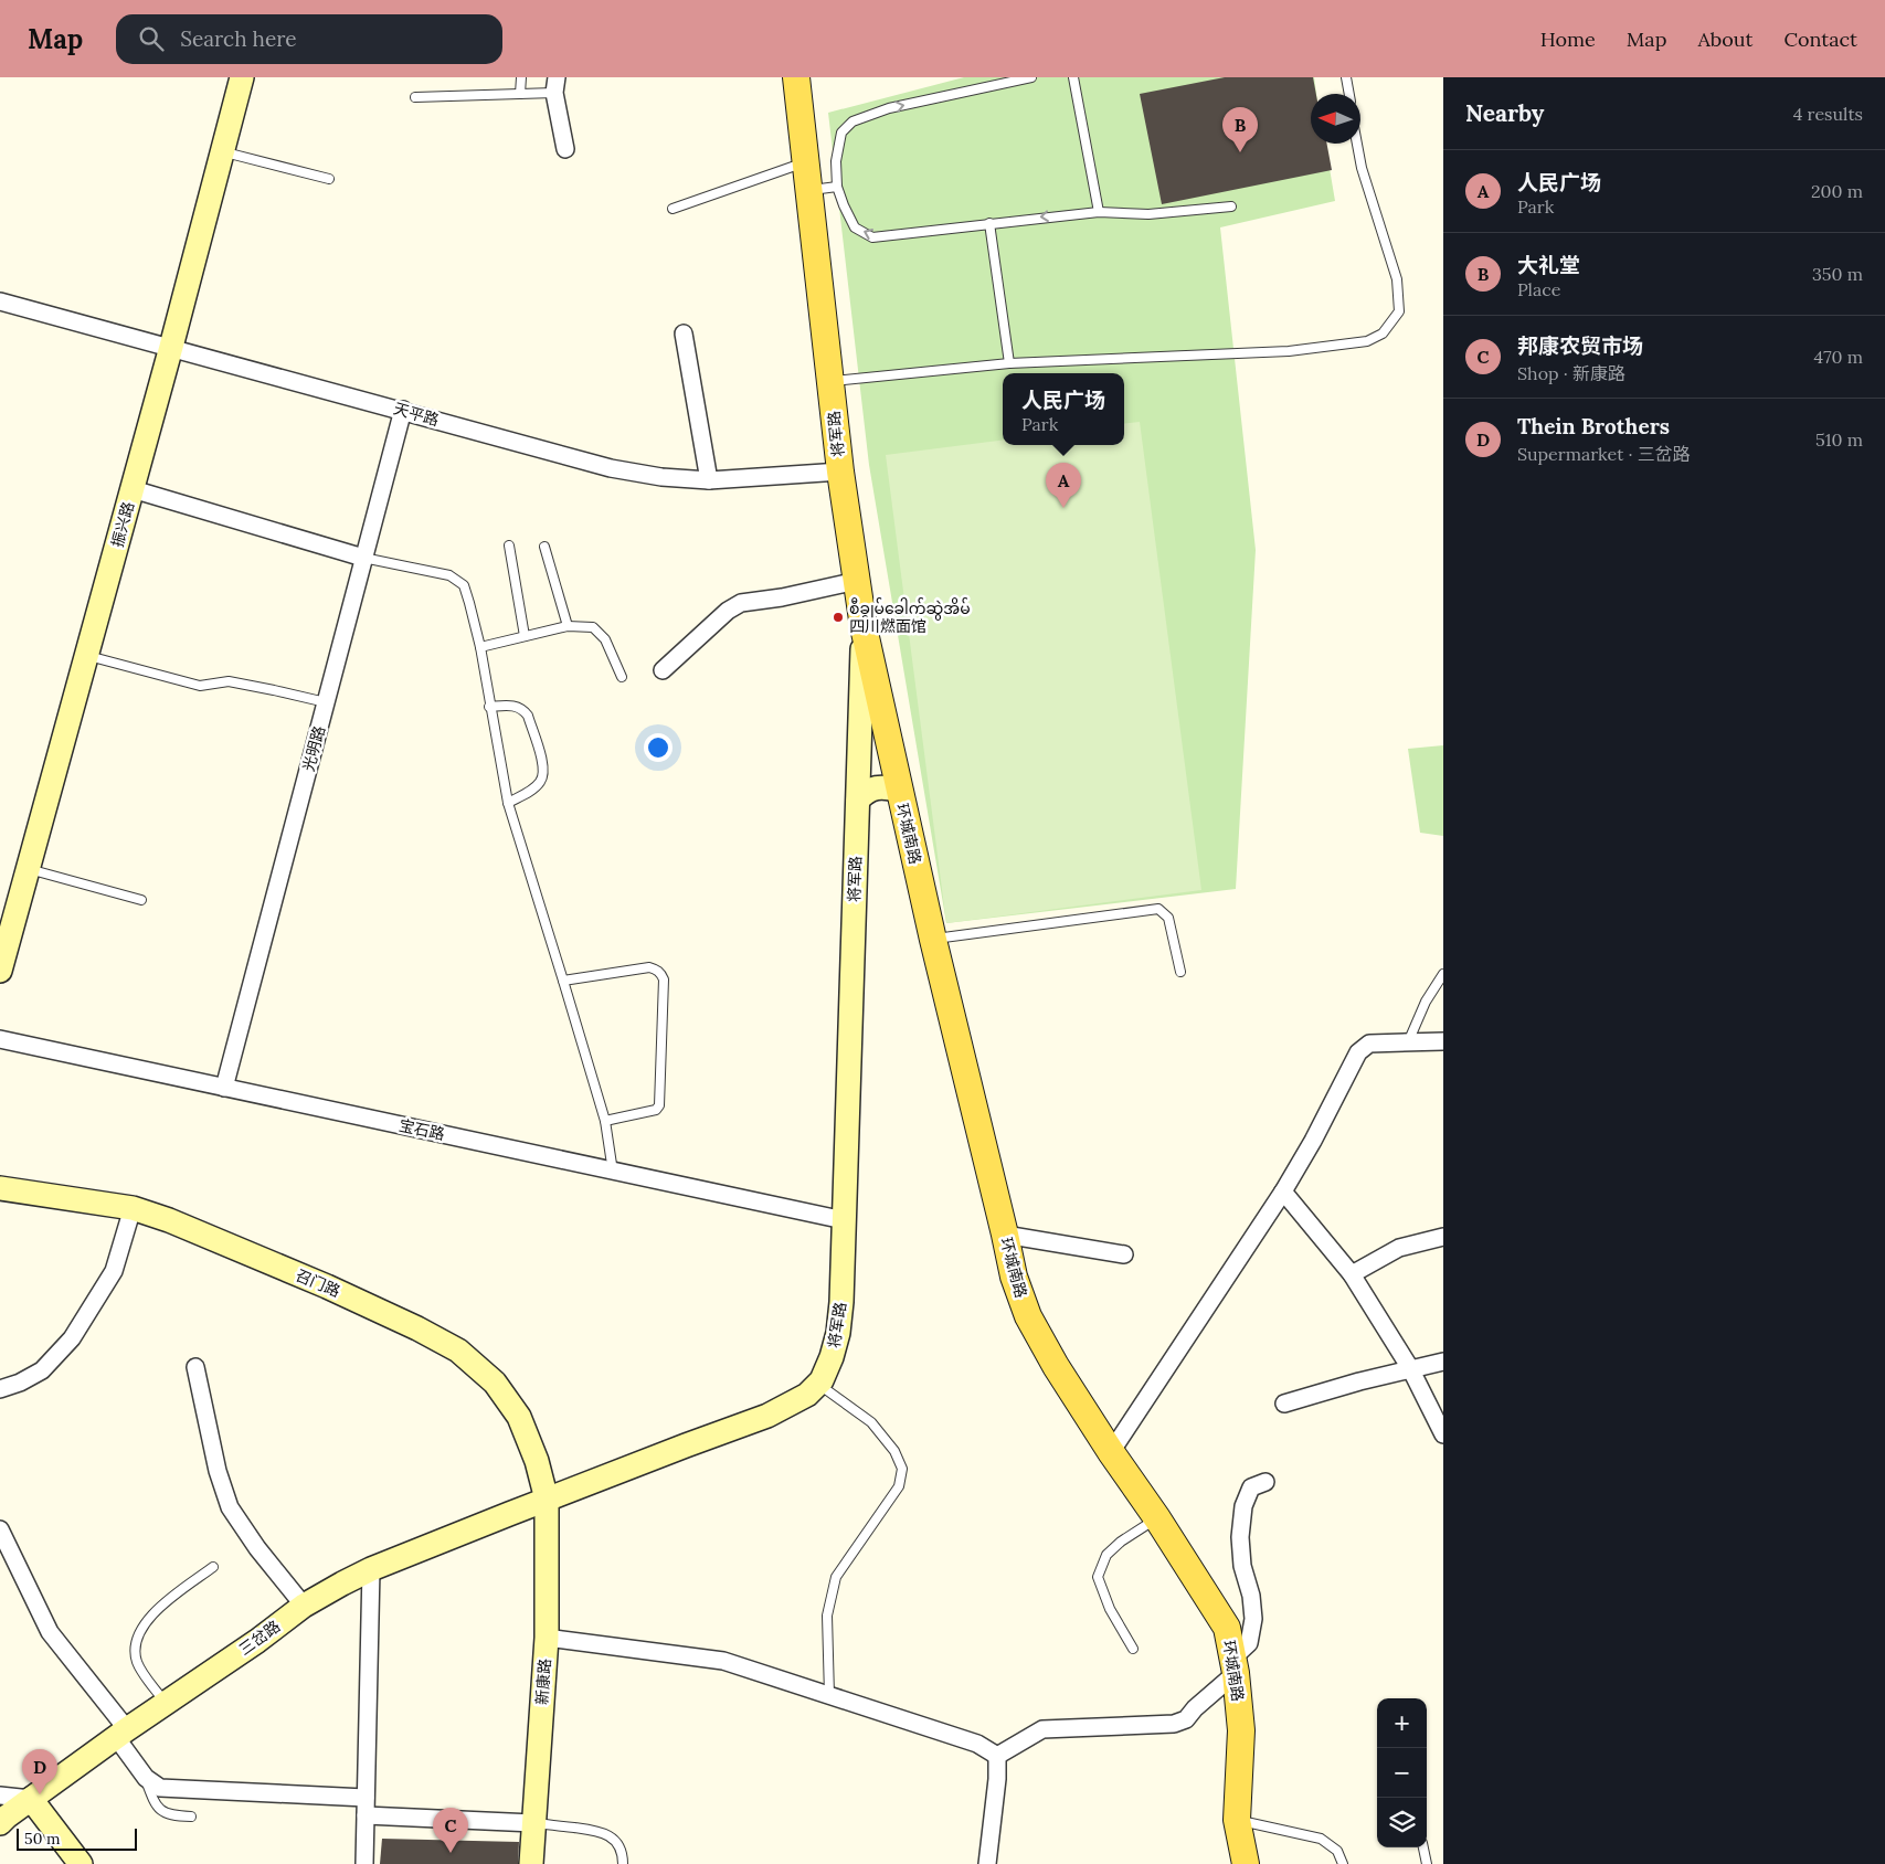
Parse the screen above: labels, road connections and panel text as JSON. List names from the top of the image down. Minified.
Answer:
{"streets":{"main road":["将军路","振兴路","环城南路","召门路","三岔路","新康路"],"street":["天平路","光明路","宝石路"]},"crossings":[["天平路","将军路"],["天平路","振兴路"],["天平路","光明路"],["将军路","环城南路"],["将军路","宝石路"],["将军路","召门路"],["将军路","三岔路"],["将军路","新康路"],["光明路","宝石路"],["召门路","三岔路"],["召门路","新康路"],["三岔路","新康路"]],"places":["စီချွမ်ခေါက်ဆွဲအိမ် 四川燃面馆"],"scale_bar":"50 m","north":"left","page":{"header":"Map","search":"Search here","nav":["Home","Map","About","Contact"],"heading":["Nearby","4 results"],"pins":["B","A","D","C"],"list":[{"mark":"A","name":"人民广场","note":"Park","value":"200 m"},{"mark":"B","name":"大礼堂","note":"Place","value":"350 m"},{"mark":"C","name":"邦康农贸市场","note":"Shop · 新康路","value":"470 m"},{"mark":"D","name":"Thein Brothers","note":"Supermarket · 三岔路","value":"510 m"}],"popup":["人民广场","Park"],"map_buttons":["+","−"],"scale":"50 m"}}
